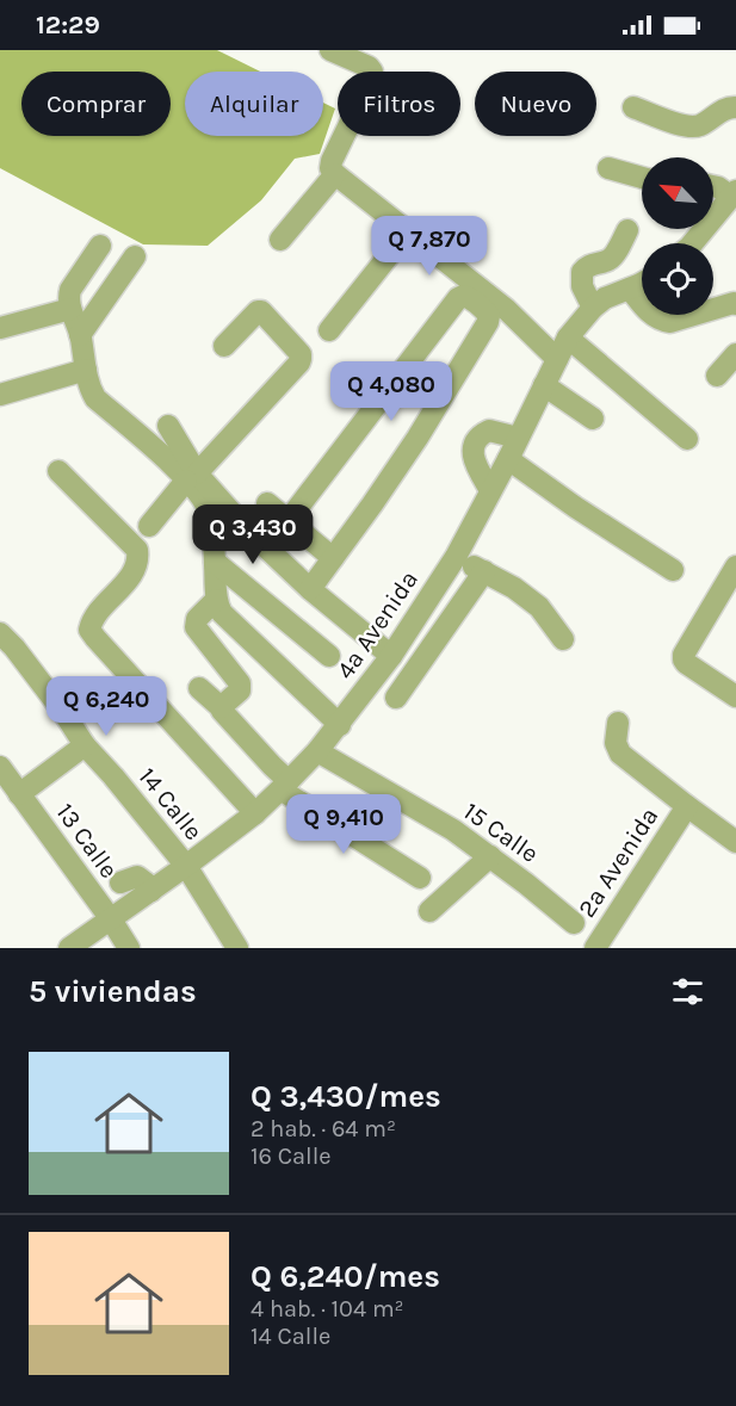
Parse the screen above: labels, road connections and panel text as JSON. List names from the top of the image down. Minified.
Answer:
{"streets":{"street":["4a Avenida","14 Calle","15 Calle","13 Calle","2a Avenida"]},"crossings":[["4a Avenida","14 Calle"],["4a Avenida","15 Calle"],["4a Avenida","13 Calle"]],"north":"top left","page":{"status":"12:29","chip":["Comprar","Alquilar","Filtros","Nuevo"],"price":["Q 7,870","Q 4,080","Q 3,430","Q 6,240","Q 9,410"],"heading":"5 viviendas","list":[{"name":"Q 3,430/mes","note":"2 hab. · 64 m² · 16 Calle"},{"name":"Q 6,240/mes","note":"4 hab. · 104 m² · 14 Calle"}]}}
